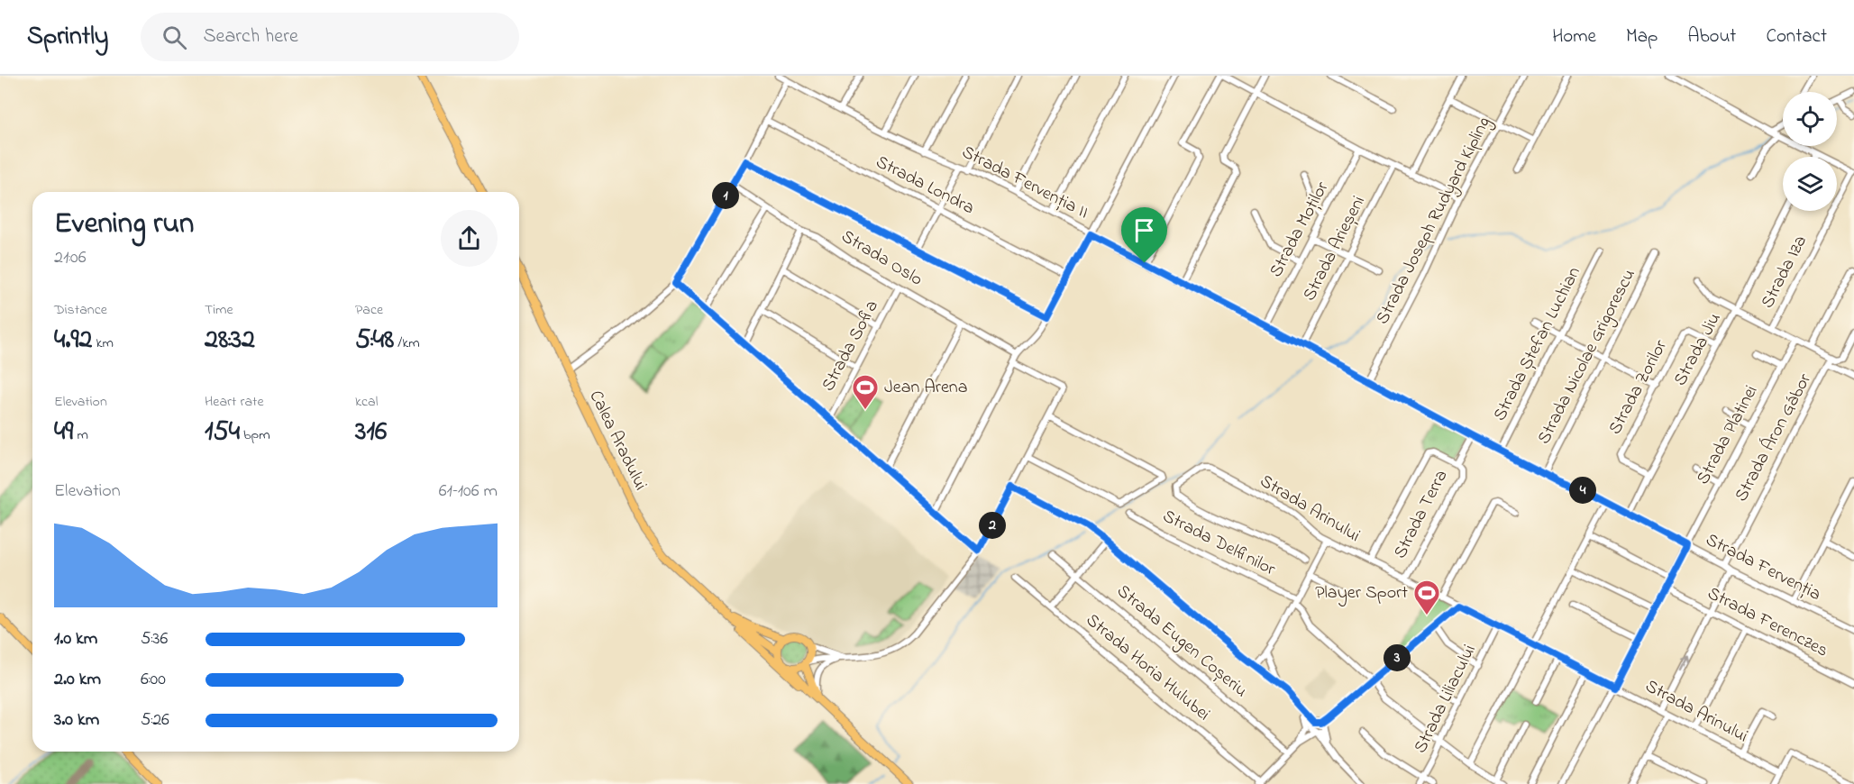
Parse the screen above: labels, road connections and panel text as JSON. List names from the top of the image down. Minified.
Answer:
{"streets":{"main road":["Calea Aradului"],"street":["Strada Fervenția II","Strada Londra","Strada Joseph Rudyard Kipling","Strada Moților","Strada Arieșeni","Strada Oslo","Strada Iza","Strada Ștefan Luchian","Strada Sofia","Strada Jiu","Strada Nicolae Grigorescu","Strada Zorilor","Strada Platinei","Strada Áron Gábor","Strada Arinului","Strada Terra","Strada Delfinilor","Strada Fervenția","Strada Ferenczes","Strada Eugen Coșeriu","Strada Horia Hulubei","Strada Liliacului"]},"crossings":[["Strada Fervenția II","Strada Joseph Rudyard Kipling"],["Strada Fervenția II","Strada Moților"],["Strada Fervenția II","Strada Arieșeni"],["Strada Fervenția II","Strada Ștefan Luchian"],["Strada Fervenția II","Strada Jiu"],["Strada Fervenția II","Strada Nicolae Grigorescu"],["Strada Fervenția II","Strada Platinei"],["Strada Fervenția II","Strada Terra"],["Strada Fervenția II","Strada Fervenția"],["Strada Oslo","Strada Sofia"],["Strada Jiu","Strada Zorilor"],["Strada Platinei","Strada Arinului"],["Strada Platinei","Strada Fervenția"],["Strada Platinei","Strada Ferenczes"],["Strada Áron Gábor","Strada Fervenția"],["Strada Arinului","Strada Terra"],["Strada Arinului","Strada Liliacului"]],"places":{"sports":["Jean Arena","Player Sport"]},"page":{"header":"Sprintly","search":"Search here","nav":["Home","Map","About","Contact"],"pins":["1","4","2","3"],"heading":["Evening run","21:06"],"stats":[["Distance","4.92 km"],["Time","28:32"],["Pace","5:48 /km"],["Elevation","49 m"],["Heart rate","154 bpm"],["kcal","316"]],"chart":["Elevation","61–106 m"],"list":[{"name":"1.0 km","note":"5:36"},{"name":"2.0 km","note":"6:00"},{"name":"3.0 km","note":"5:26"}]}}
